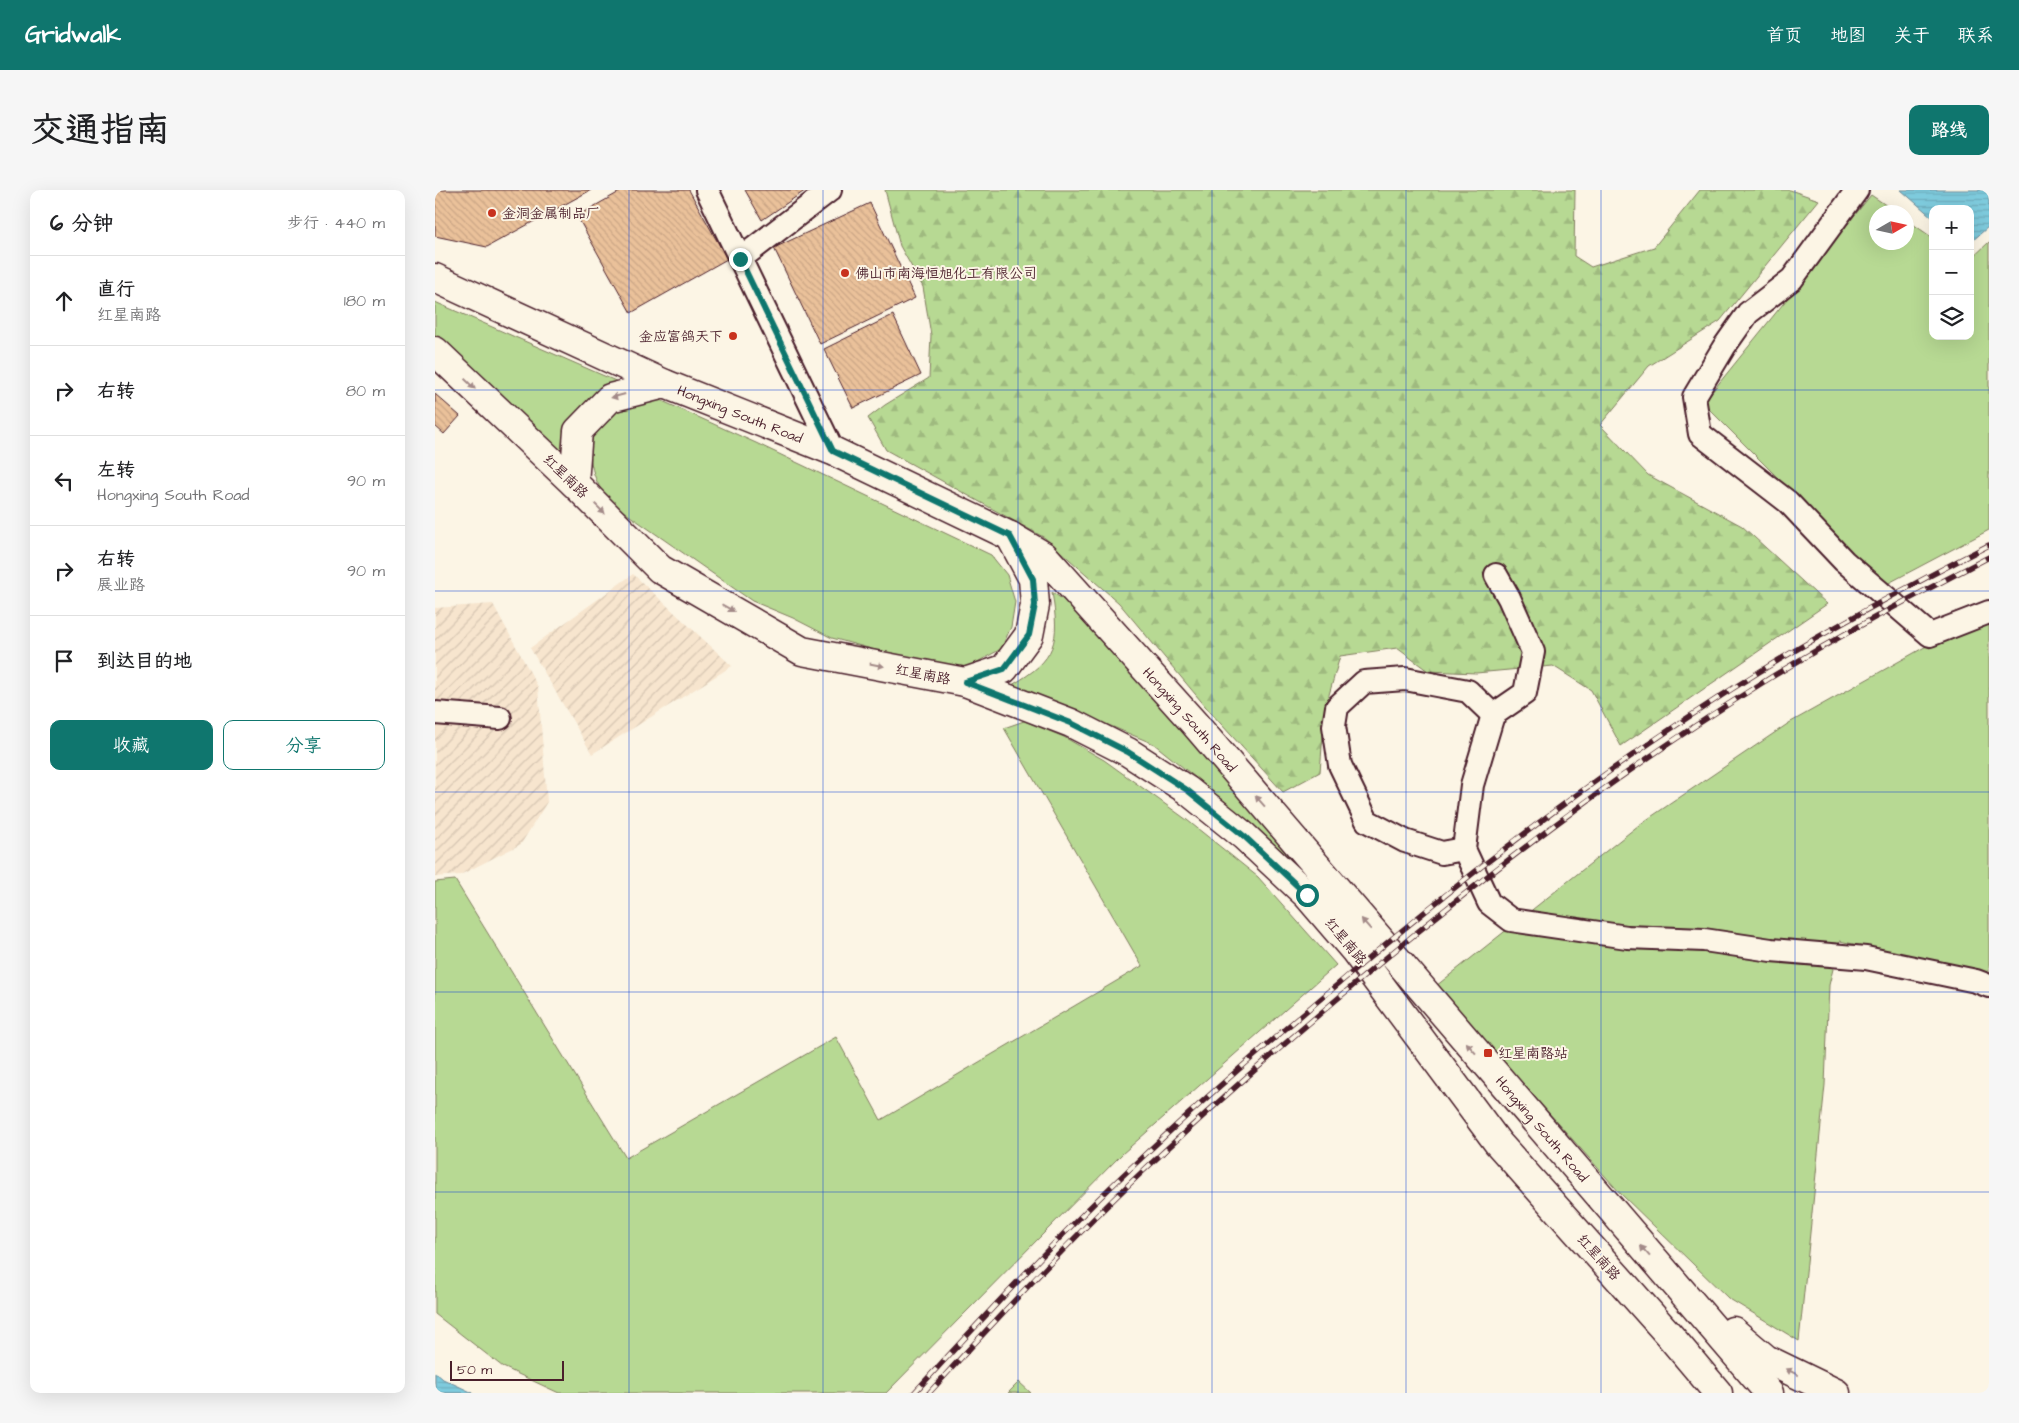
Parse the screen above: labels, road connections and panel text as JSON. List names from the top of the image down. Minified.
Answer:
{"streets":{"main road":["Hongxing South Road","红星南路"]},"one_way":["Hongxing South Road","红星南路"],"places":{"other":["金洞金属制品厂","佛山市南海恒旭化工有限公司","金应富鸽天下"],"transit":["红星南路站"]},"scale_bar":"50 m","north":"right","page":{"header":"Gridwalk","nav":["首页","地图","关于","联系"],"title":"交通指南","buttons":["路线",["收藏","分享"]],"heading":["6 分钟","步行 · 440 m"],"map_buttons":["+","−"],"list":[["直行","红星南路","180 m"],["右转","80 m"],["左转","Hongxing South Road","90 m"],["右转","展业路","90 m"],"到达目的地"],"scale":"50 m"}}
